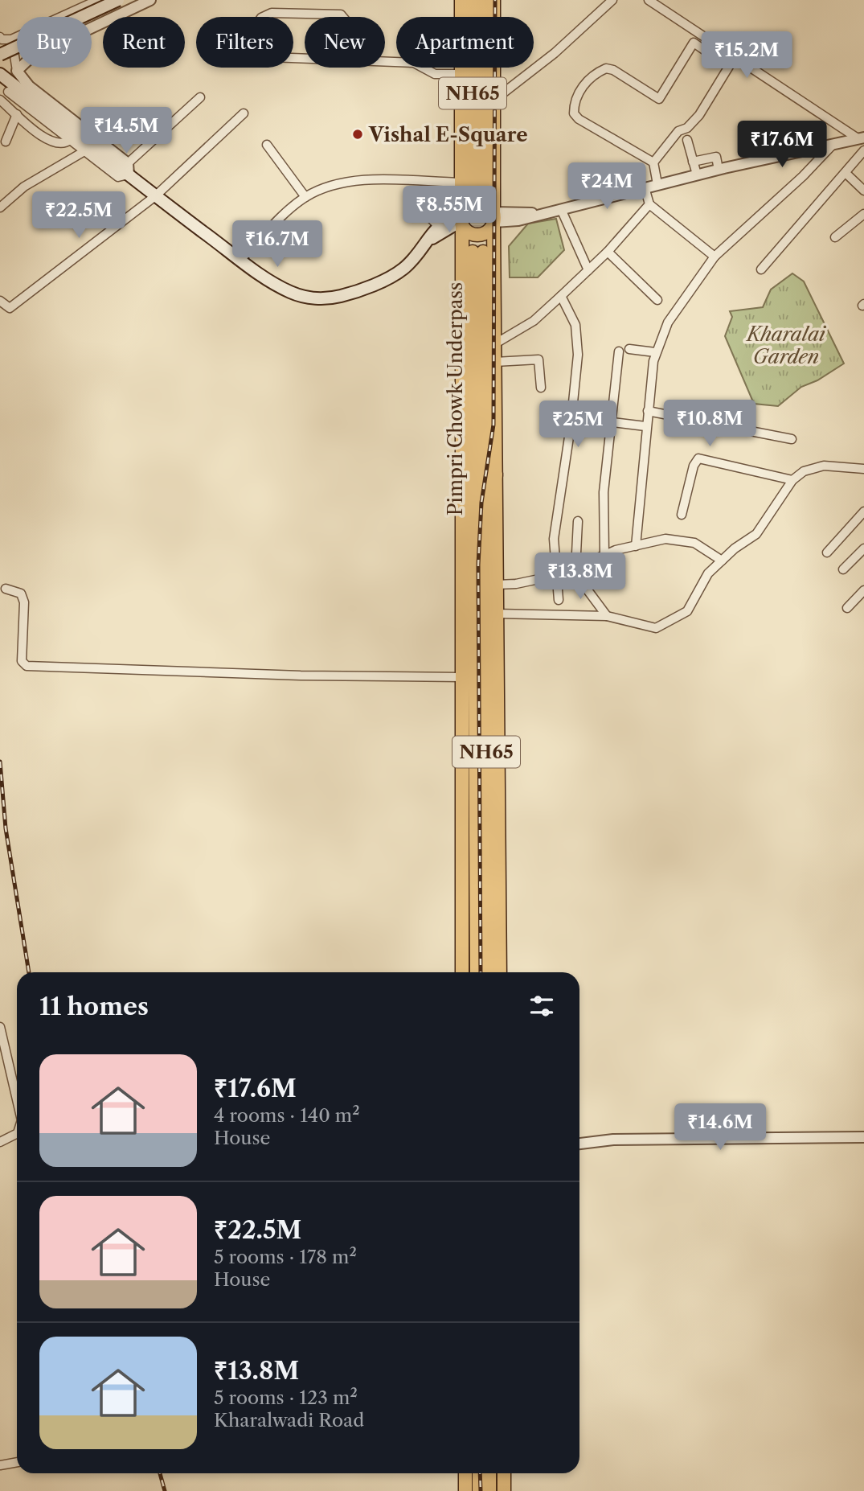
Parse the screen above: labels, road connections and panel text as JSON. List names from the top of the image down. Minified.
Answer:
{"streets":{"main road":["NH65","Pimpri Chowk Underpass"]},"crossings":[["NH65","Pimpri Chowk Underpass"]],"parks":["Kharalai Garden"],"places":["Vishal E-Square"],"page":{"chip":["Buy","Rent","Filters","New","Apartment"],"price":["₹15.2M","₹14.5M","₹17.6M","₹24M","₹8.55M","₹22.5M","₹16.7M","₹10.8M","₹25M","₹13.8M","₹14.6M"],"heading":"11 homes","list":[{"name":"₹17.6M","note":"4 rooms · 140 m² · House"},{"name":"₹22.5M","note":"5 rooms · 178 m² · House"},{"name":"₹13.8M","note":"5 rooms · 123 m² · Kharalwadi Road"}]}}
